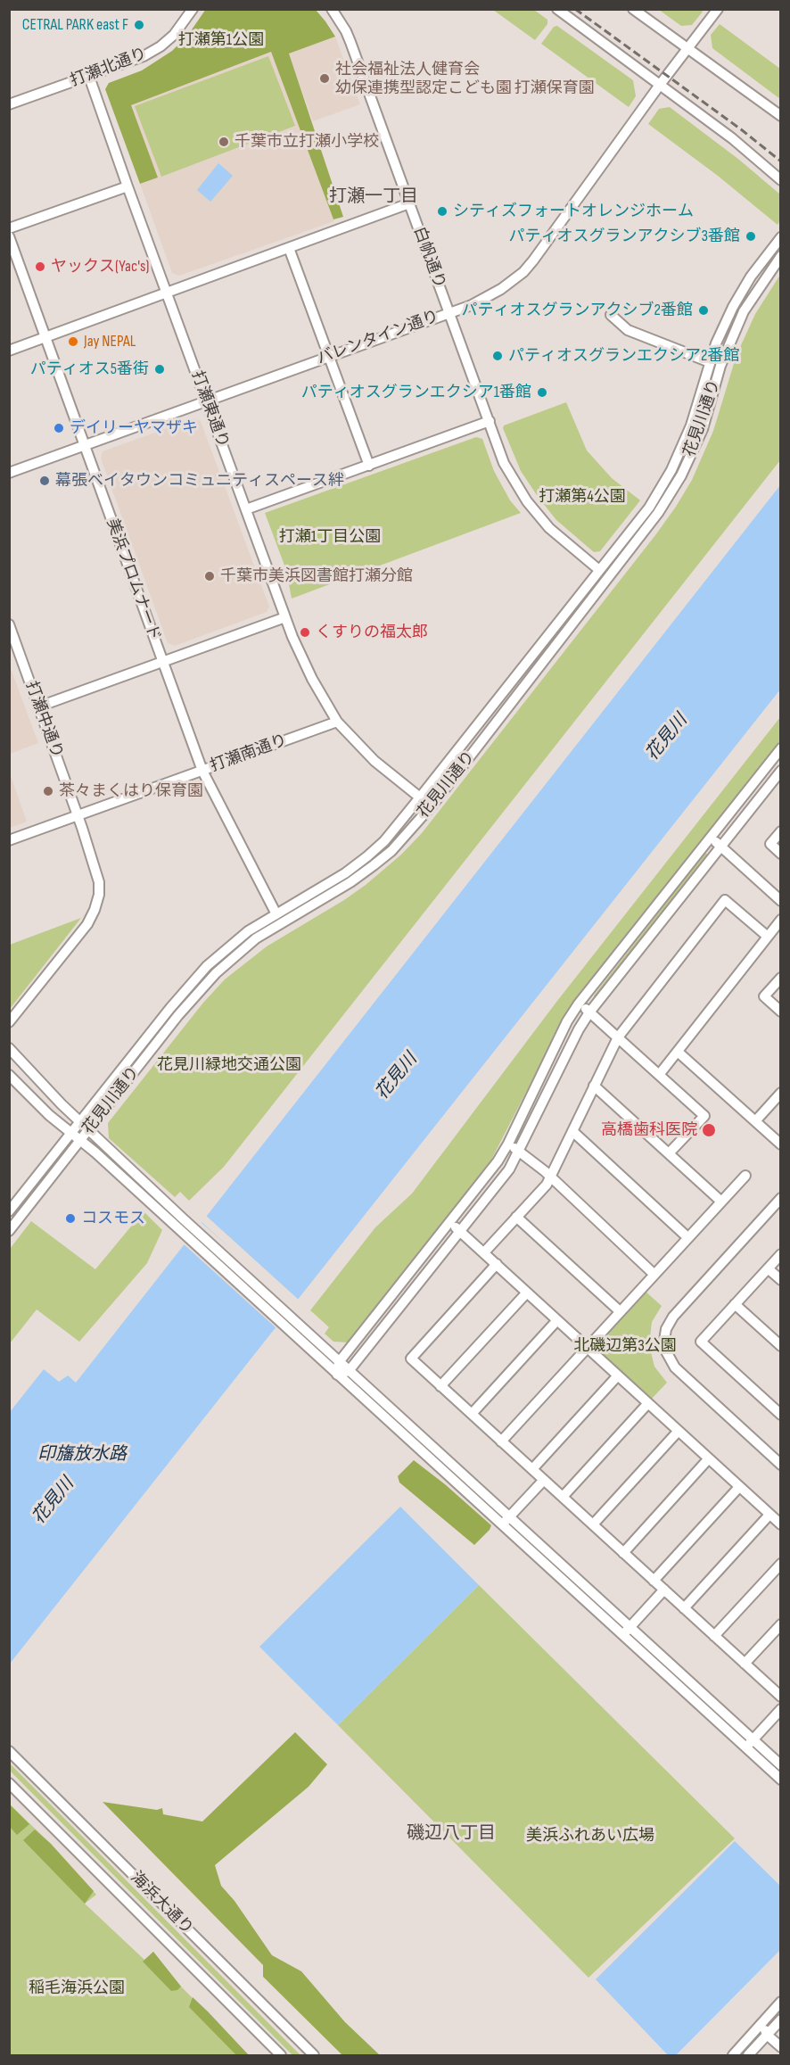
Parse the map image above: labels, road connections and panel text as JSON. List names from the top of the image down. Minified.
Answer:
{"streets":{"street":["打瀬北通り","白帆通り","バレンタイン通り","打瀬東通り","花見川通り","美浜プロムナード","打瀬中通り","打瀬南通り","海浜大通り"]},"crossings":[["打瀬北通り","打瀬東通り"],["白帆通り","バレンタイン通り"],["白帆通り","花見川通り"],["バレンタイン通り","打瀬東通り"],["バレンタイン通り","美浜プロムナード"],["打瀬東通り","花見川通り"],["打瀬東通り","打瀬南通り"],["花見川通り","美浜プロムナード"],["美浜プロムナード","打瀬南通り"],["打瀬中通り","打瀬南通り"]],"districts":["打瀬一丁目","磯辺八丁目"],"water":["花見川","印旛放水路"],"parks":["打瀬第1公園","打瀬第4公園","打瀬1丁目公園","花見川緑地交通公園","北磯辺第3公園","美浜ふれあい広場","稲毛海浜公園"],"places":["CETRAL PARK east F","社会福祉法人健育会 幼保連携型認定こども園 打瀬保育園","千葉市立打瀬小学校","シティズフォートオレンジホーム","パティオスグランアクシブ3番館","ヤックス(Yac's)","パティオスグランアクシブ2番館","Jay NEPAL","パティオスグランエクシア2番館","パティオス5番街","パティオスグランエクシア1番館","デイリーヤマザキ","幕張ベイタウンコミュニティスペース絆","千葉市美浜図書館打瀬分館","くすりの福太郎","茶々まくはり保育園","高橋歯科医院","コスモス"]}
